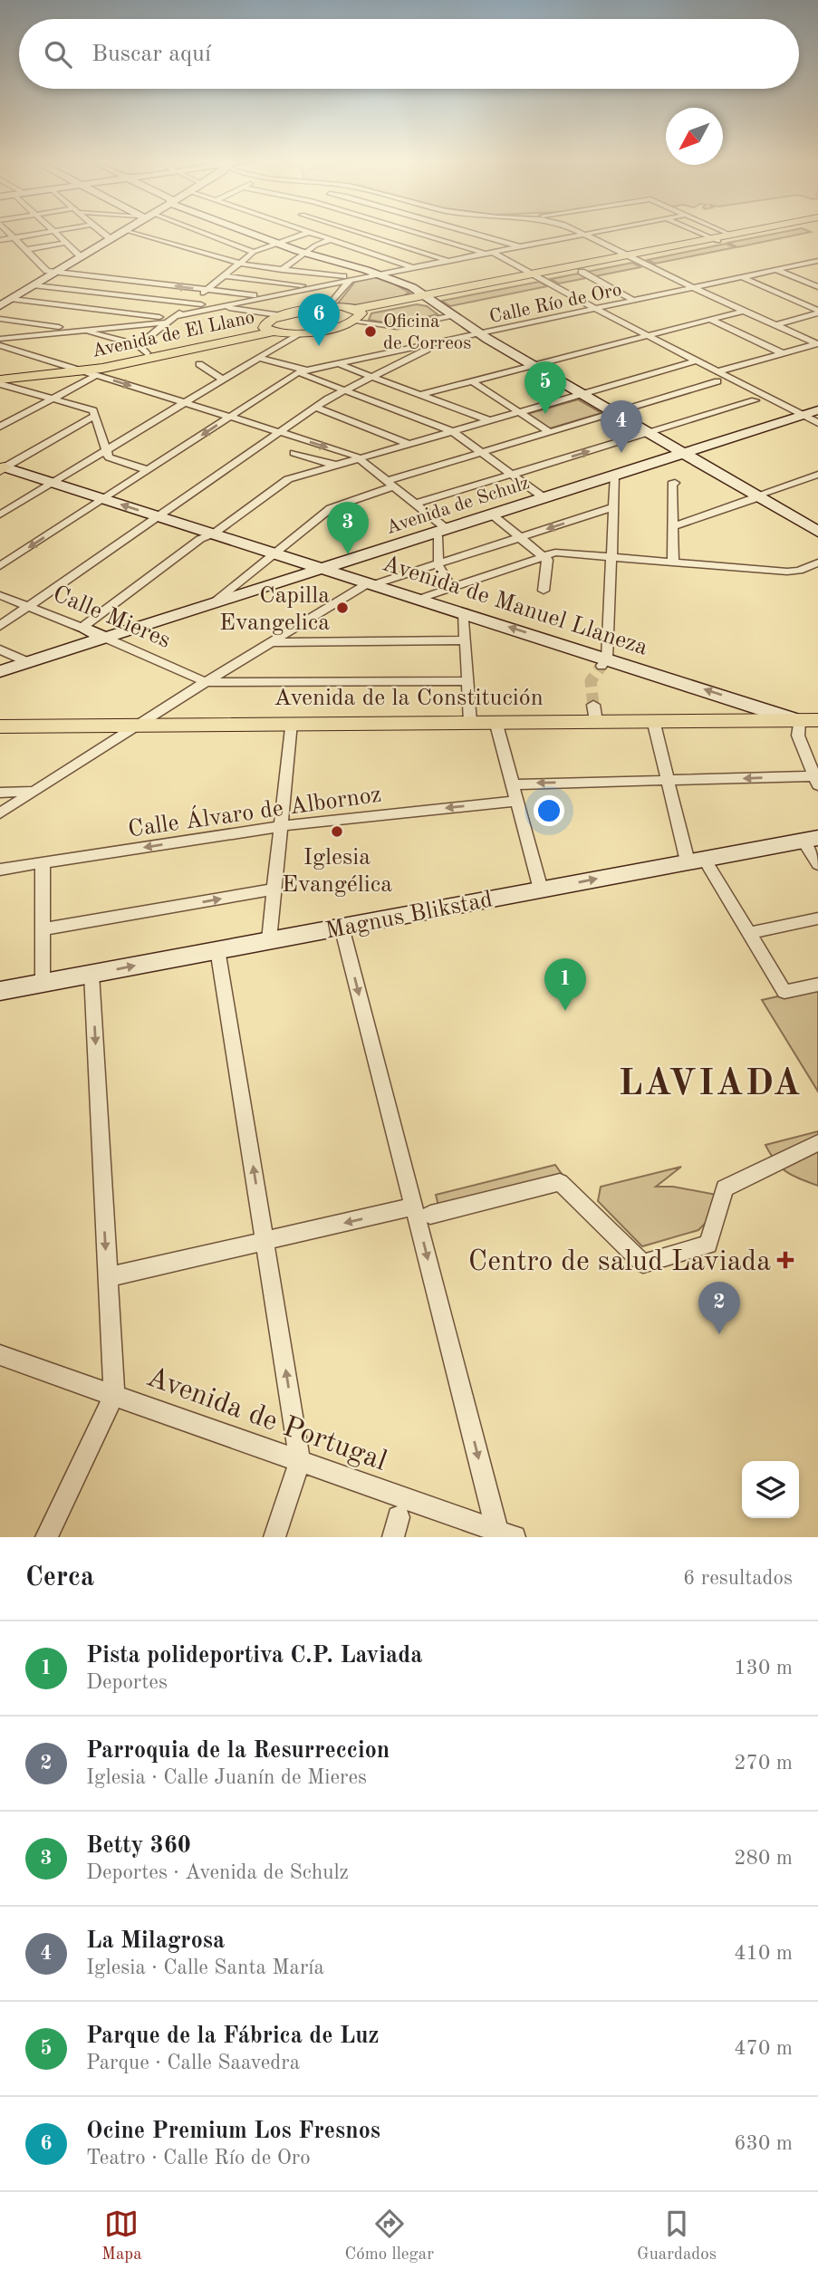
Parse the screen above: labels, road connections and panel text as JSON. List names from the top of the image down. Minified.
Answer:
{"streets":{"main road":["Avenida de El Llano","Avenida de la Constitución"],"street":["Calle Río de Oro","Avenida de Schulz","Avenida de Manuel Llaneza","Calle Mieres","Calle Álvaro de Albornoz","Magnus Blikstad","Avenida de Portugal"]},"crossings":[["Avenida de Schulz","Avenida de Manuel Llaneza"],["Avenida de Schulz","Calle Mieres"],["Avenida de Manuel Llaneza","Avenida de la Constitución"]],"districts":["LAVIADA"],"places":{"other":["Oficina de Correos","Capilla Evangelica","Iglesia Evangélica"],"health":["Centro de salud Laviada"]},"north":"bottom left","page":{"search":"Buscar aquí","pins":["6","5","4","3","1","2"],"heading":["Cerca","6 resultados"],"list":[{"mark":"1","name":"Pista polideportiva C.P. Laviada","note":"Deportes","value":"130 m"},{"mark":"2","name":"Parroquia de la Resurreccion","note":"Iglesia · Calle Juanín de Mieres","value":"270 m"},{"mark":"3","name":"Betty 360","note":"Deportes · Avenida de Schulz","value":"280 m"},{"mark":"4","name":"La Milagrosa","note":"Iglesia · Calle Santa María","value":"410 m"},{"mark":"5","name":"Parque de la Fábrica de Luz","note":"Parque · Calle Saavedra","value":"470 m"},{"mark":"6","name":"Ocine Premium Los Fresnos","note":"Teatro · Calle Río de Oro","value":"630 m"}],"nav":["Mapa","Cómo llegar","Guardados"]}}
